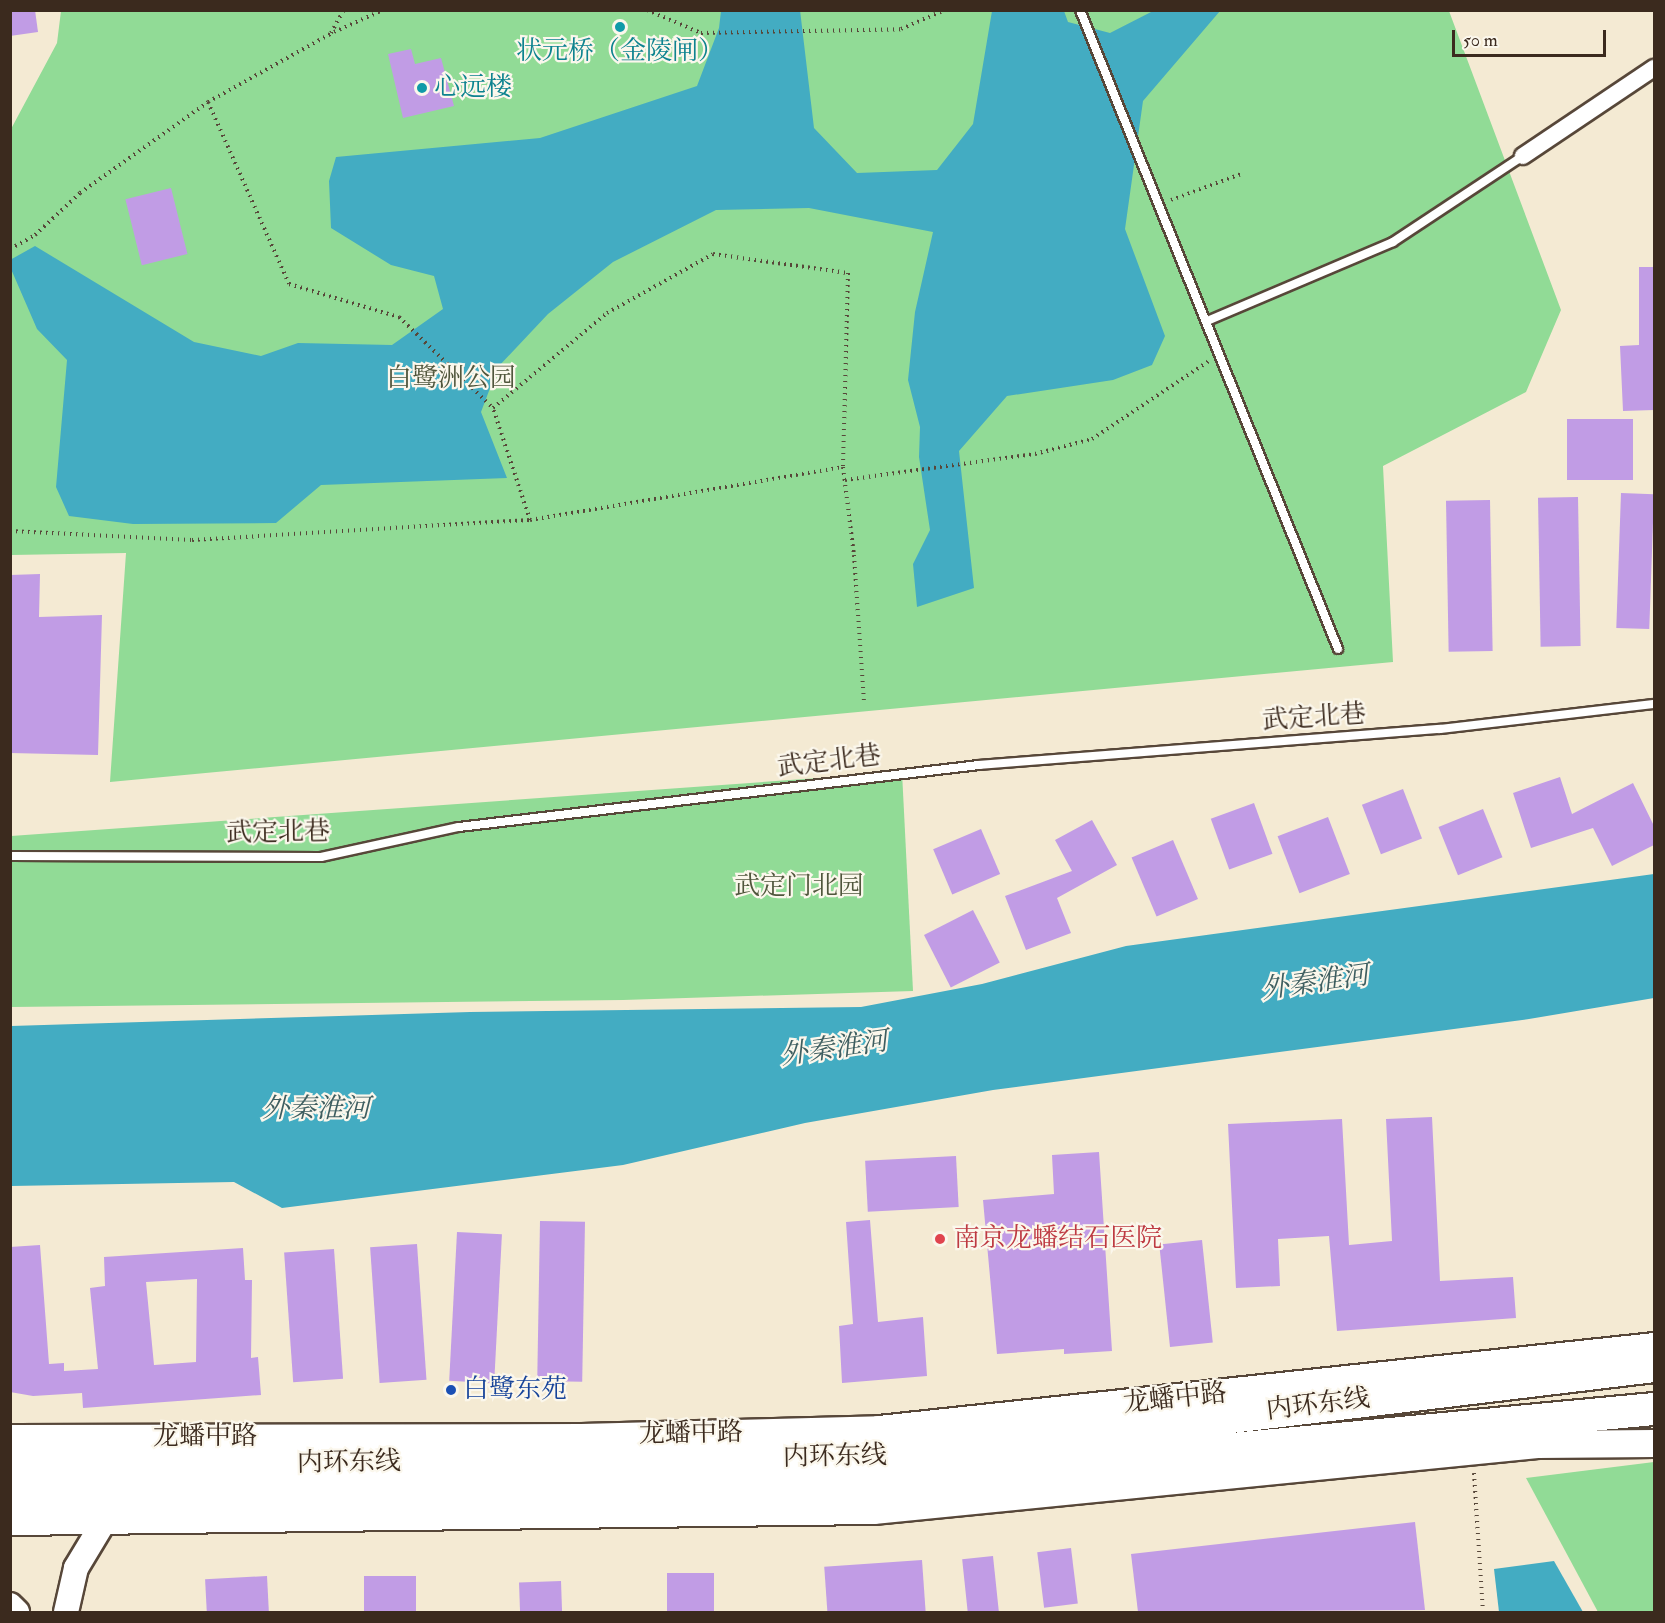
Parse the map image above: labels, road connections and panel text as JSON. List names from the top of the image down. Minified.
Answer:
{"streets":{"highway":["内环东线"],"main road":["龙蟠中路"],"lane":["武定北巷"]},"water":["外秦淮河"],"parks":["白鹭洲公园","武定门北园"],"places":["状元桥（金陵闸）","心远楼","南京龙蟠结石医院","白鹭东苑"],"scale_bar":"50 m"}
